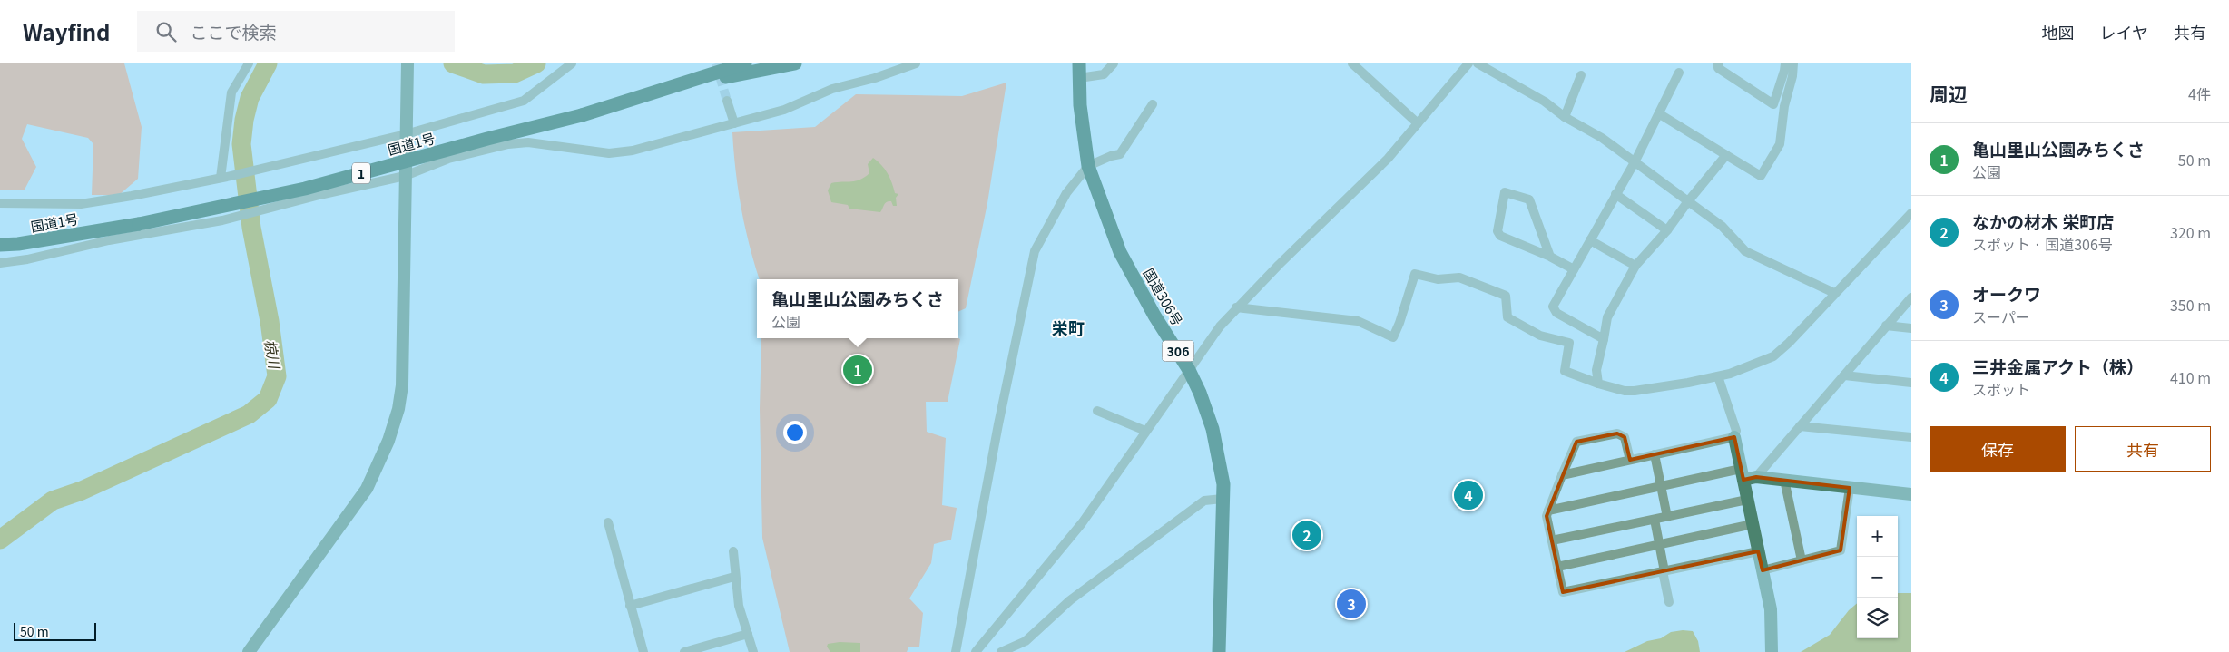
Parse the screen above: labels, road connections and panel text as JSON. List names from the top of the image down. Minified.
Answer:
{"streets":{"highway":["国道1号","1","国道306号","306"]},"districts":["栄町"],"water":["椋川"],"scale_bar":"50 m","page":{"header":"Wayfind","search":"ここで検索","nav":["地図","レイヤ","共有"],"heading":["周辺","4件"],"list":[{"mark":"1","name":"亀山里山公園みちくさ","note":"公園","value":"50 m"},{"mark":"2","name":"なかの材木 栄町店","note":"スポット · 国道306号","value":"320 m"},{"mark":"3","name":"オークワ","note":"スーパー","value":"350 m"},{"mark":"4","name":"三井金属アクト（株）","note":"スポット","value":"410 m"}],"popup":["亀山里山公園みちくさ","公園"],"pins":["1","4","2","3"],"buttons":["保存","共有"],"map_buttons":["+","−"],"scale":"50 m"}}
